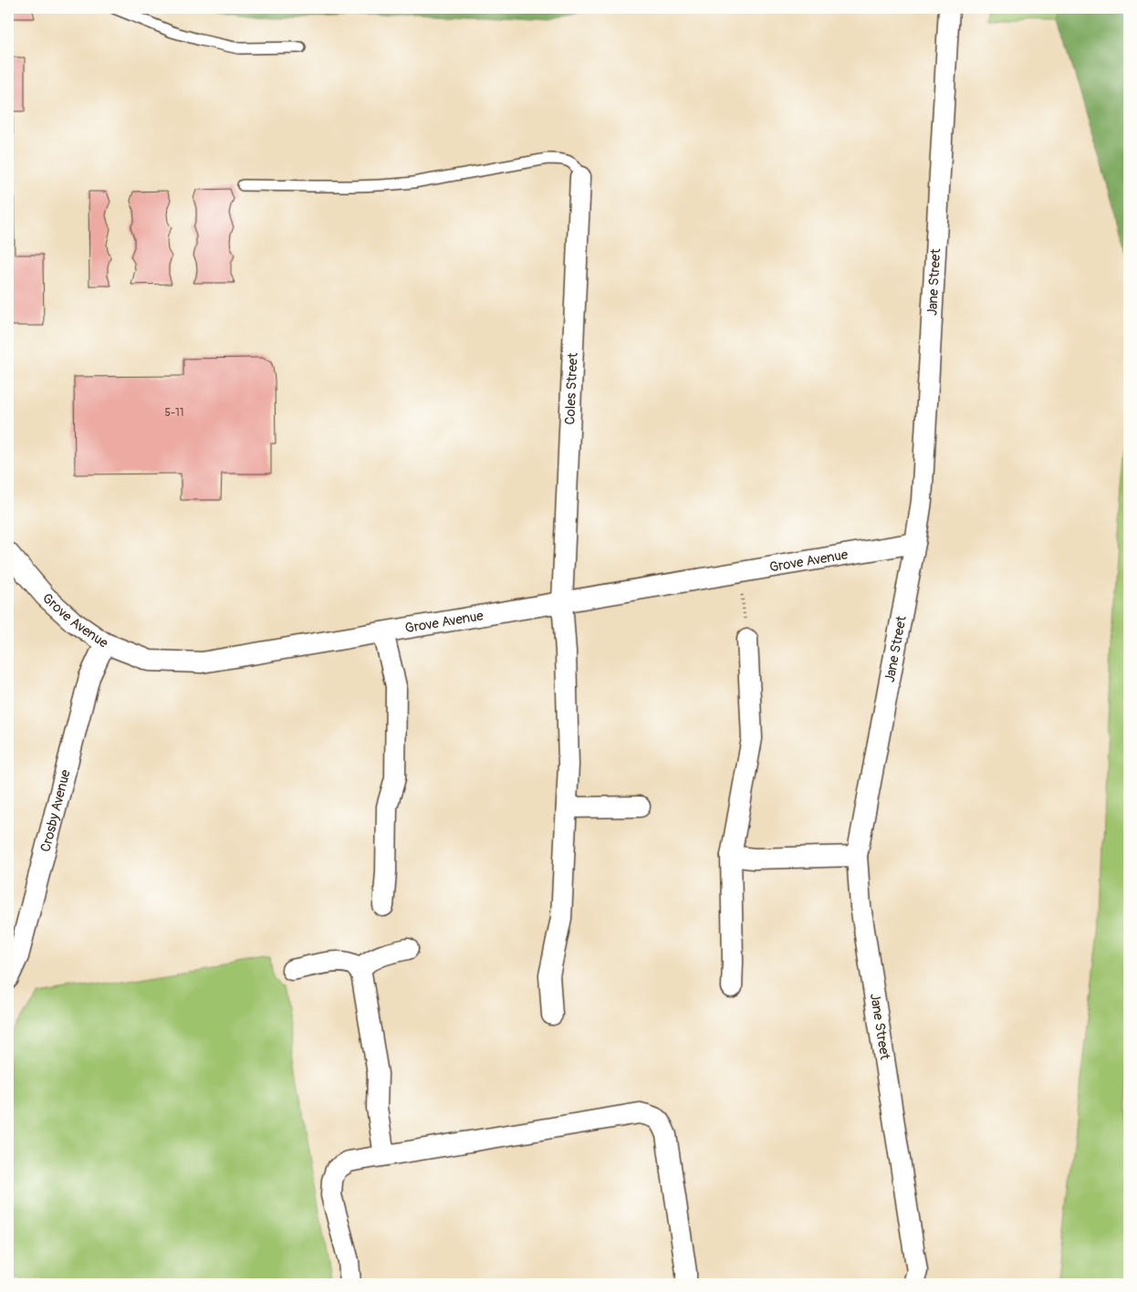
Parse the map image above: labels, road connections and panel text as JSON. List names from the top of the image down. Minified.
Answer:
{"streets":{"street":["Jane Street","Coles Street","Grove Avenue","Crosby Avenue"]},"crossings":[["Jane Street","Grove Avenue"],["Coles Street","Grove Avenue"],["Grove Avenue","Crosby Avenue"]],"house_numbers":["5-11"]}
